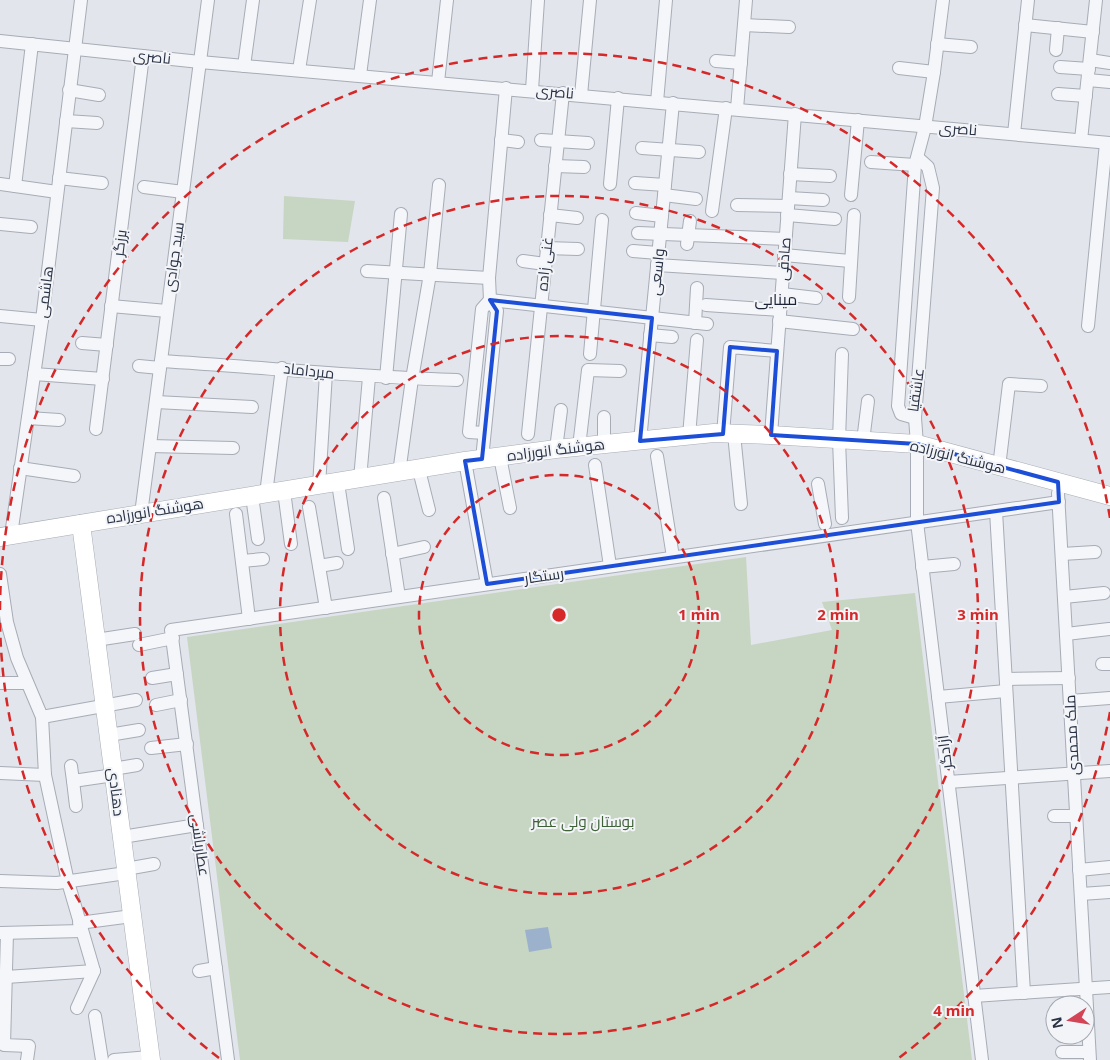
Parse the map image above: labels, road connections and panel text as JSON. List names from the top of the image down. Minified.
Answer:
{"streets":{"main road":["هوشنگ انورزاده","دهنادی"],"street":["ناصری","برزگر","سید جوادی","صادقی","غنی زاده","واسعی","هاشمی","میرداماد","عاشقیا","رستگار","ملک محمدی","آزادگر","عطارباشی"]},"crossings":[["ناصری","برزگر"],["ناصری","سید جوادی"],["ناصری","صادقی"],["ناصری","غنی زاده"],["ناصری","واسعی"],["ناصری","هاشمی"],["ناصری","عاشقیا"],["سید جوادی","میرداماد"],["سید جوادی","هوشنگ انورزاده"],["صادقی","هوشنگ انورزاده"],["واسعی","هوشنگ انورزاده"],["هاشمی","هوشنگ انورزاده"],["عاشقیا","آزادگر"],["هوشنگ انورزاده","ملک محمدی"],["هوشنگ انورزاده","آزادگر"],["هوشنگ انورزاده","دهنادی"],["رستگار","ملک محمدی"],["رستگار","آزادگر"],["رستگار","دهنادی"],["رستگار","عطارباشی"]],"districts":["مینایی"],"parks":["بوستان ولی عصر"],"north":"left","rings":["1 min","2 min","3 min","4 min"]}
